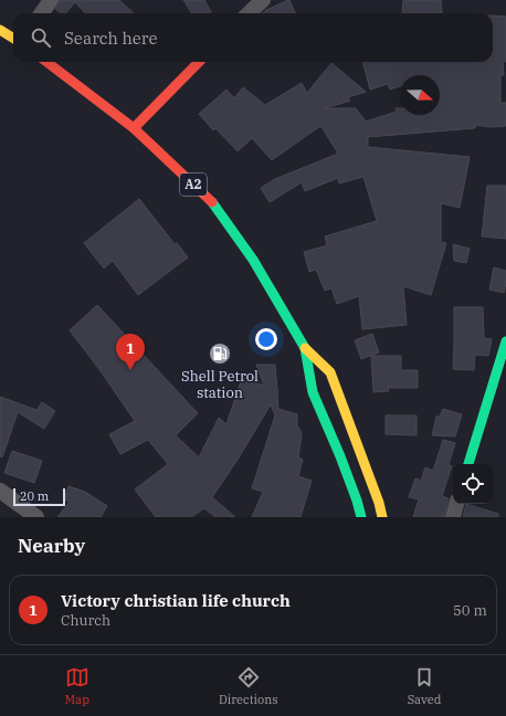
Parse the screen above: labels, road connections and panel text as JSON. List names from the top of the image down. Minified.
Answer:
{"streets":{"main road":["A2"]},"places":{"fuel station":["Shell Petrol station"]},"scale_bar":"20 m","north":"right","page":{"search":"Search here","pins":"1","scale":"20 m","heading":"Nearby","list":[{"mark":"1","name":"Victory christian life church","note":"Church","value":"50 m"}],"nav":["Map","Directions","Saved"]}}
